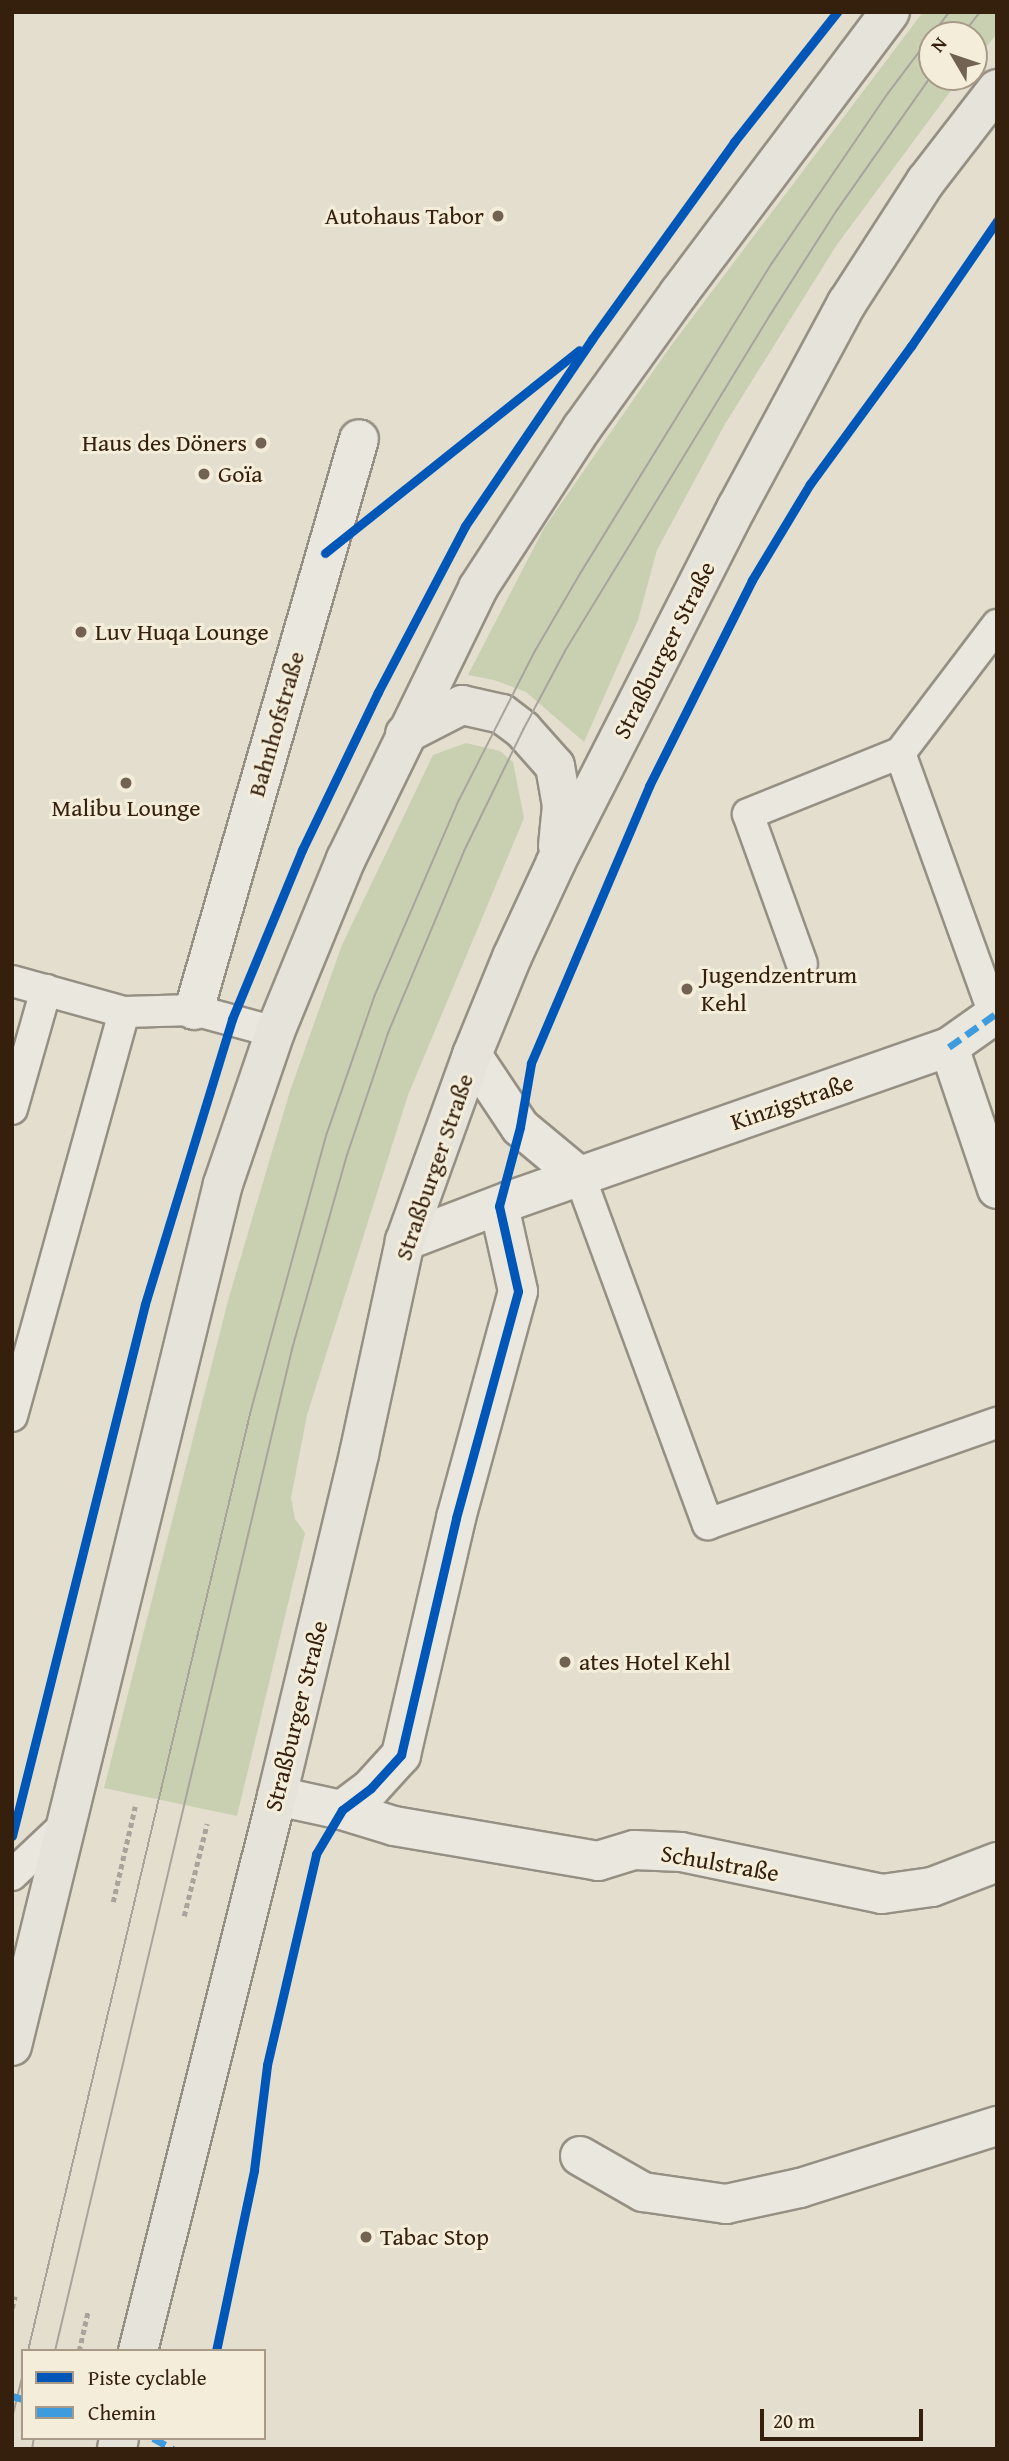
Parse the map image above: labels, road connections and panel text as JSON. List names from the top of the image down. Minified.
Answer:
{"streets":{"main road":["Straßburger Straße"],"street":["Bahnhofstraße","Kinzigstraße","Schulstraße"]},"crossings":[["Straßburger Straße","Kinzigstraße"],["Straßburger Straße","Schulstraße"]],"places":["Autohaus Tabor","Haus des Döners","Goïa","Luv Huqa Lounge","Malibu Lounge","Jugendzentrum Kehl","ates Hotel Kehl","Tabac Stop"],"legend":["Piste cyclable","Chemin"],"scale_bar":"20 m","north":"top left"}
